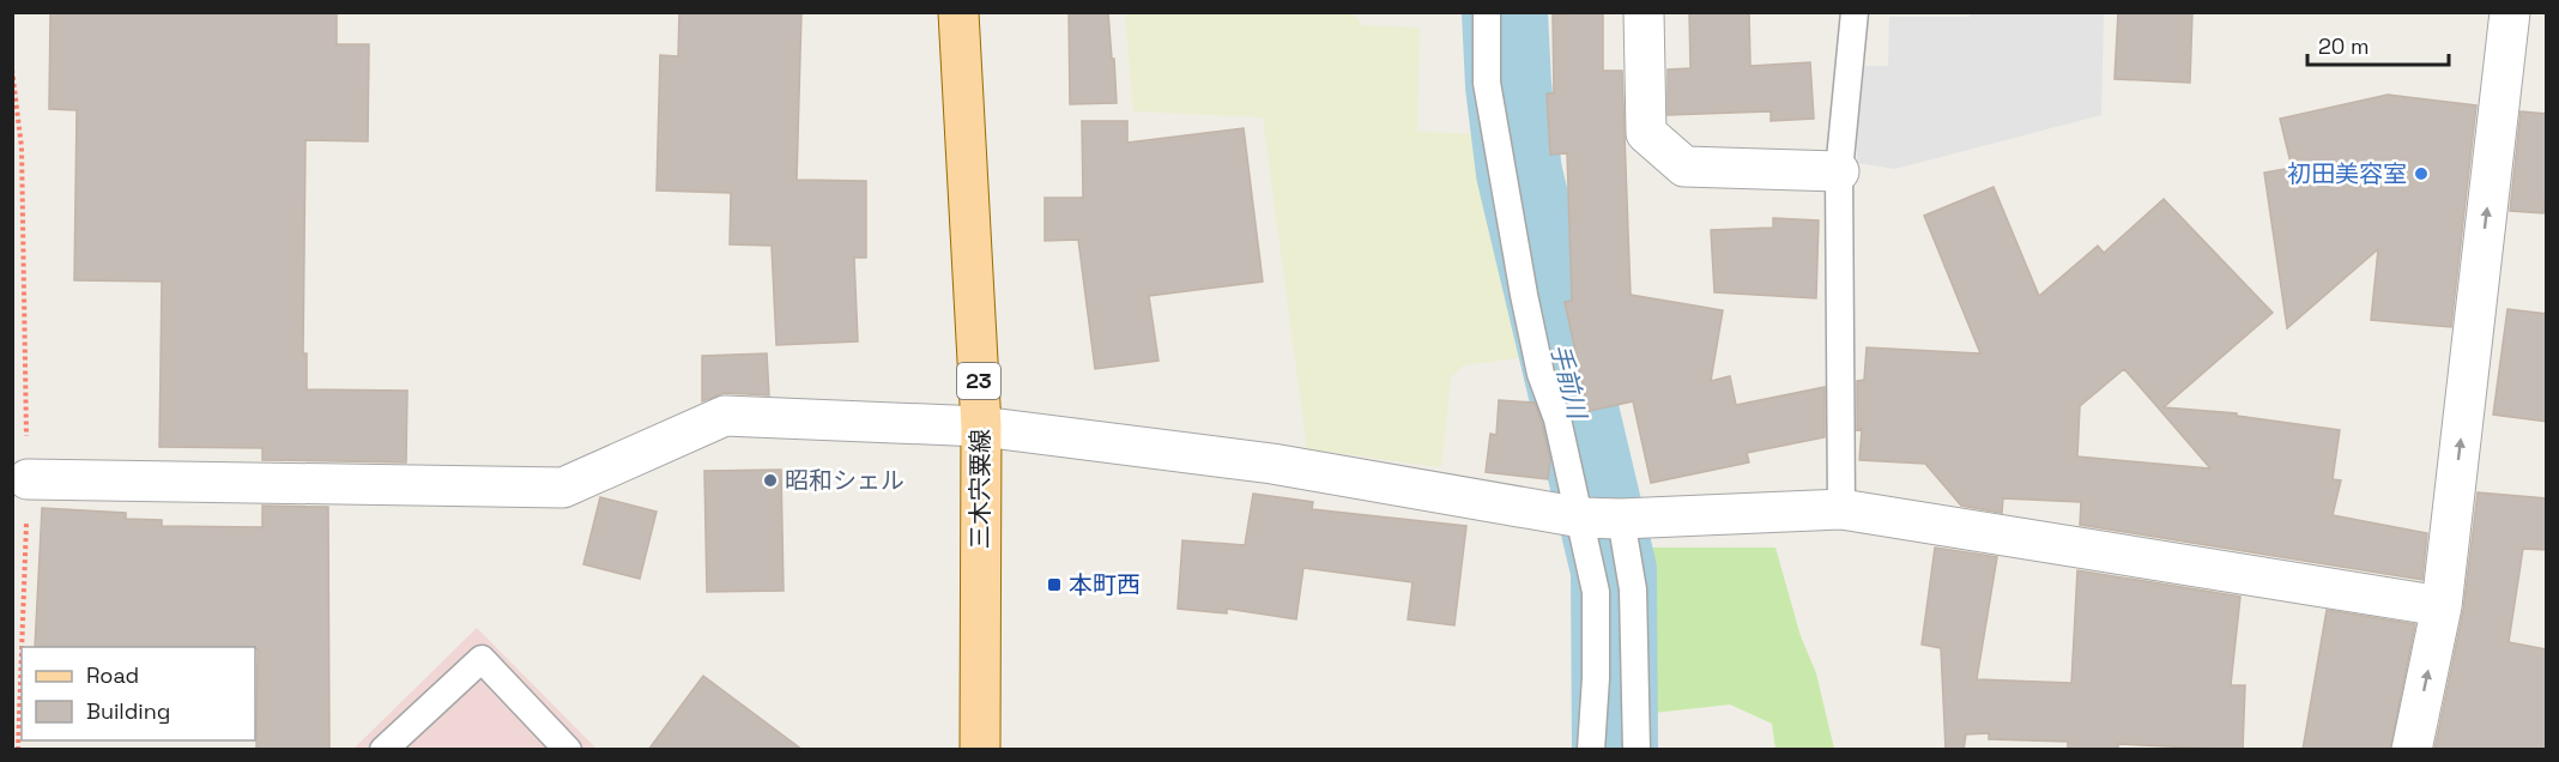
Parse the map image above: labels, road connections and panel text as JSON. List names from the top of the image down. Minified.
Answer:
{"streets":{"main road":["23","三木宍粟線"]},"water":["手前川"],"places":{"other":["初田美容室","昭和シェル"],"transit":["本町西"]},"legend":["Road","Building"],"scale_bar":"20 m"}
